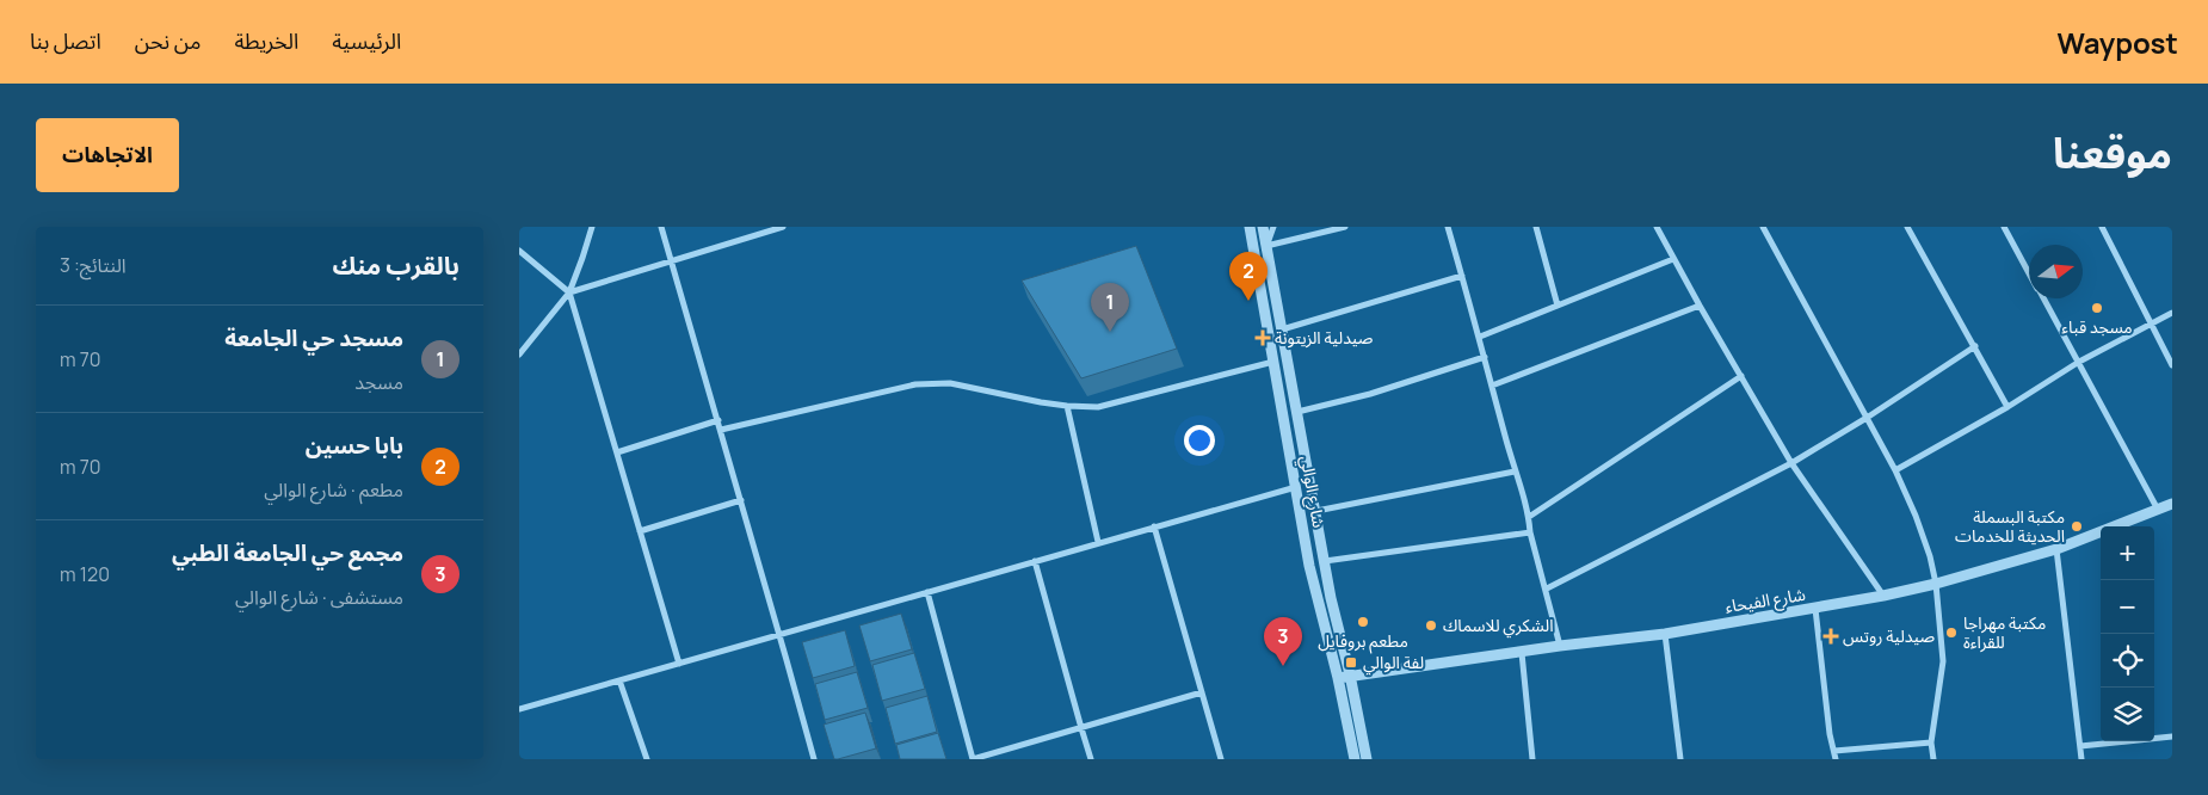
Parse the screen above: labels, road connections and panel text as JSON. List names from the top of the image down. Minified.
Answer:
{"streets":{"street":["شارع الوالي","شارع الفيحاء"]},"crossings":[["شارع الوالي","شارع الفيحاء"]],"places":{"other":["مسجد قباء","مكتبة البسملة الحديثة للخدمات","مطعم بروفايل","الشكري للاسماك","مكتبة مهراجا للقراءة"],"health":["صيدلية الزيتونة","صيدلية روتس"],"transit":["لفة الوالي"]},"north":"right","page":{"header":"Waypost","nav":["الرئيسية","الخريطة","من نحن","اتصل بنا"],"title":"موقعنا","buttons":"الاتجاهات","heading":["بالقرب منك","النتائج: 3"],"pins":["2","1","3"],"list":[{"mark":"1","name":"مسجد حي الجامعة","note":"مسجد","value":"70 m"},{"mark":"2","name":"بابا حسين","note":"مطعم · شارع الوالي","value":"70 m"},{"mark":"3","name":"مجمع حي الجامعة الطبي","note":"مستشفى · شارع الوالي","value":"120 m"}],"map_buttons":["+","−"]}}
